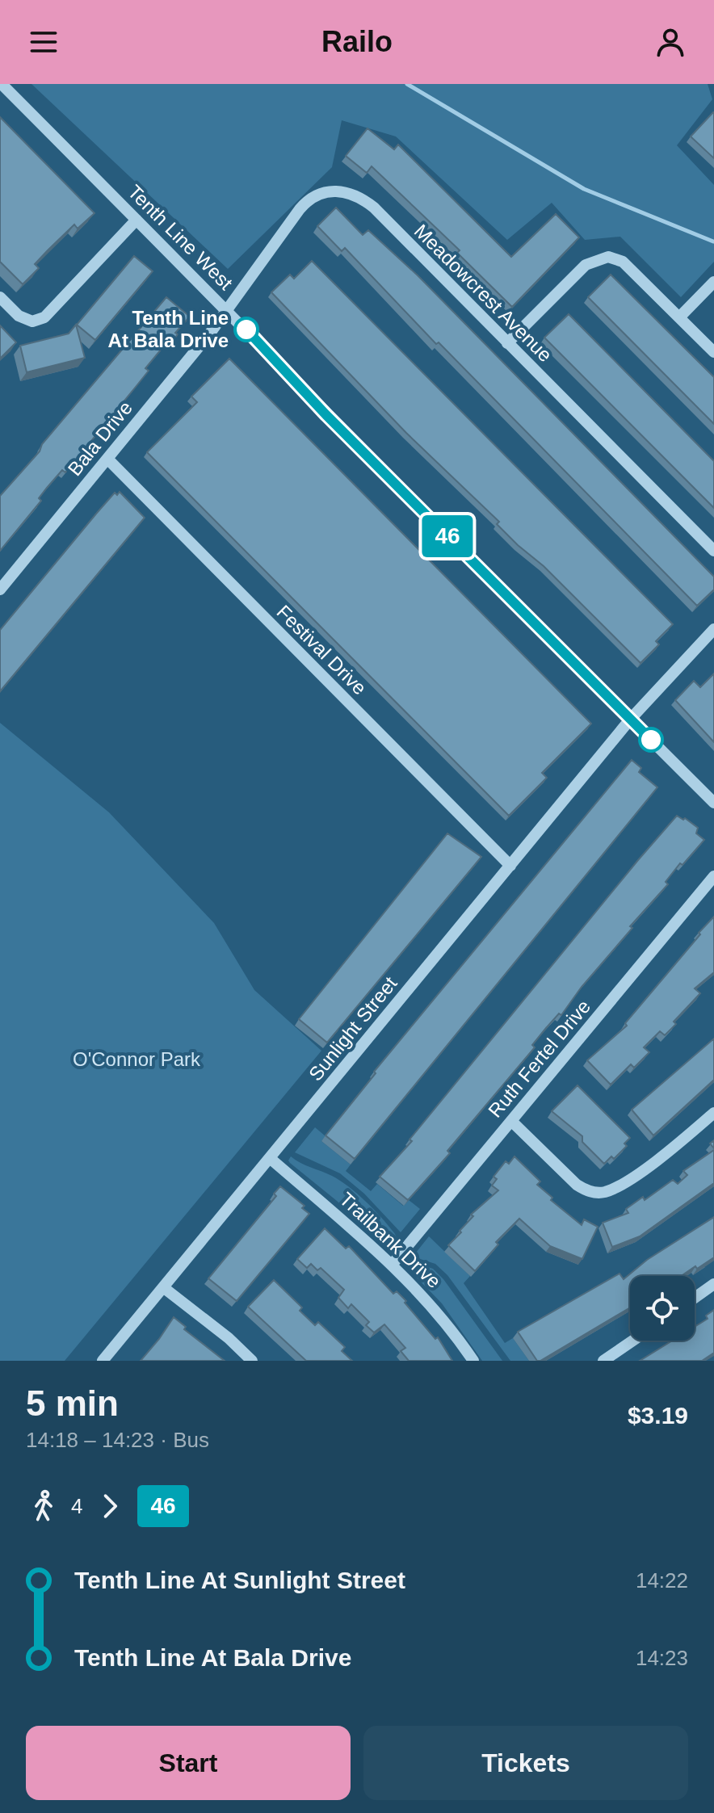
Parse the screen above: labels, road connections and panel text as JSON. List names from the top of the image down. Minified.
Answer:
{"streets":{"street":["Tenth Line West","Meadowcrest Avenue","Bala Drive","Festival Drive","Sunlight Street","Ruth Fertel Drive","Trailbank Drive"]},"crossings":[["Tenth Line West","Meadowcrest Avenue"],["Tenth Line West","Bala Drive"],["Tenth Line West","Sunlight Street"],["Meadowcrest Avenue","Bala Drive"],["Bala Drive","Festival Drive"],["Festival Drive","Sunlight Street"],["Sunlight Street","Trailbank Drive"],["Ruth Fertel Drive","Trailbank Drive"]],"parks":["O'Connor Park"],"places":["Tenth Line At Bala Drive"],"lines":["bus line 46"],"page":{"header":"Railo","on_map":"46","heading":["5 min","14:18 – 14:23 · Bus","$3.19"],"legs":["4","46"],"list":[{"name":"Tenth Line At Sunlight Street","value":"14:22"},{"name":"Tenth Line At Bala Drive","value":"14:23"}],"buttons":["Start","Tickets"]}}
